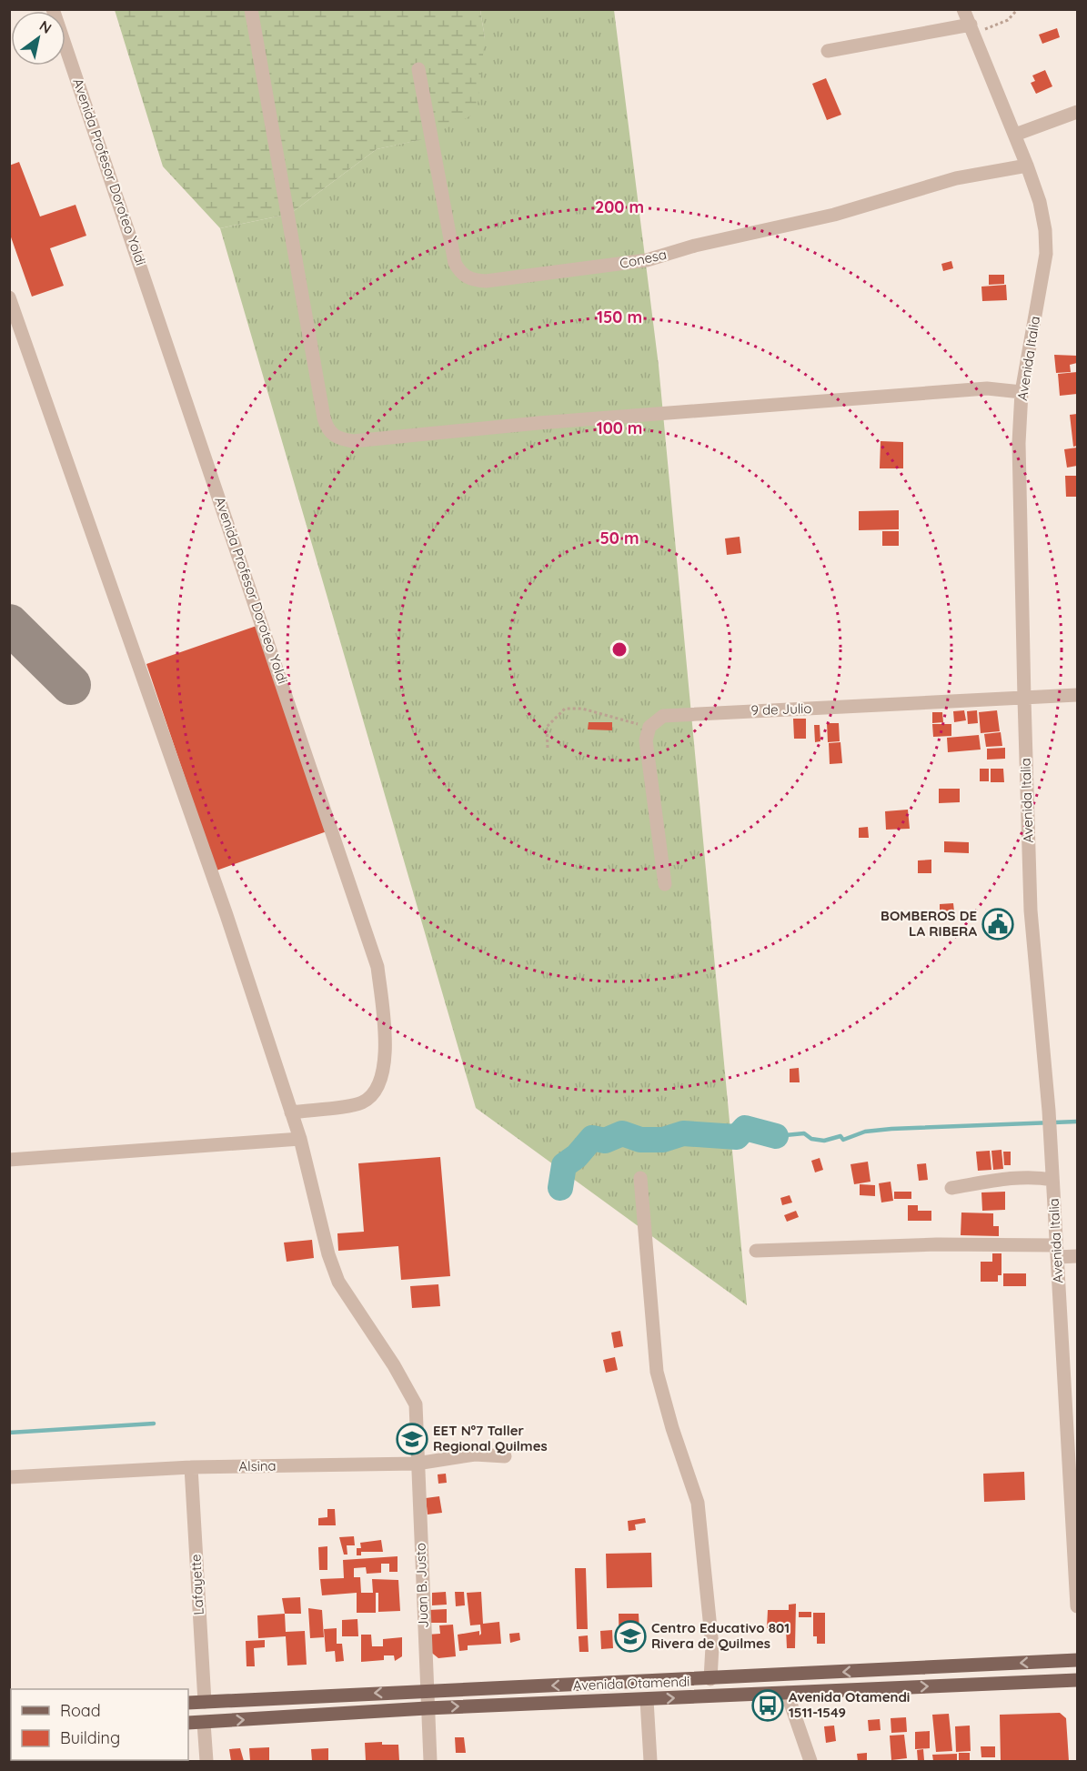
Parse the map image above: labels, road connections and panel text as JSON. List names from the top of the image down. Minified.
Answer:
{"streets":{"main road":["Avenida Otamendi"],"street":["Avenida Profesor Doroteo Yoldi","Conesa","Avenida Italia","9 de Julio","Alsina","Lafayette","Juan B. Justo"]},"crossings":[["Avenida Profesor Doroteo Yoldi","Juan B. Justo"],["Conesa","Avenida Italia"],["Avenida Italia","9 de Julio"],["Alsina","Lafayette"],["Alsina","Juan B. Justo"],["Lafayette","Avenida Otamendi"],["Juan B. Justo","Avenida Otamendi"]],"places":{"public building":["BOMBEROS DE LA RIBERA"],"school or university":["EET Nº7 Taller Regional Quilmes","Centro Educativo 801 Rivera de Quilmes"],"bus stop":["Avenida Otamendi 1511-1549"]},"legend":["Road","Building"],"north":"top right","rings":["200 m","150 m","100 m","50 m"]}
